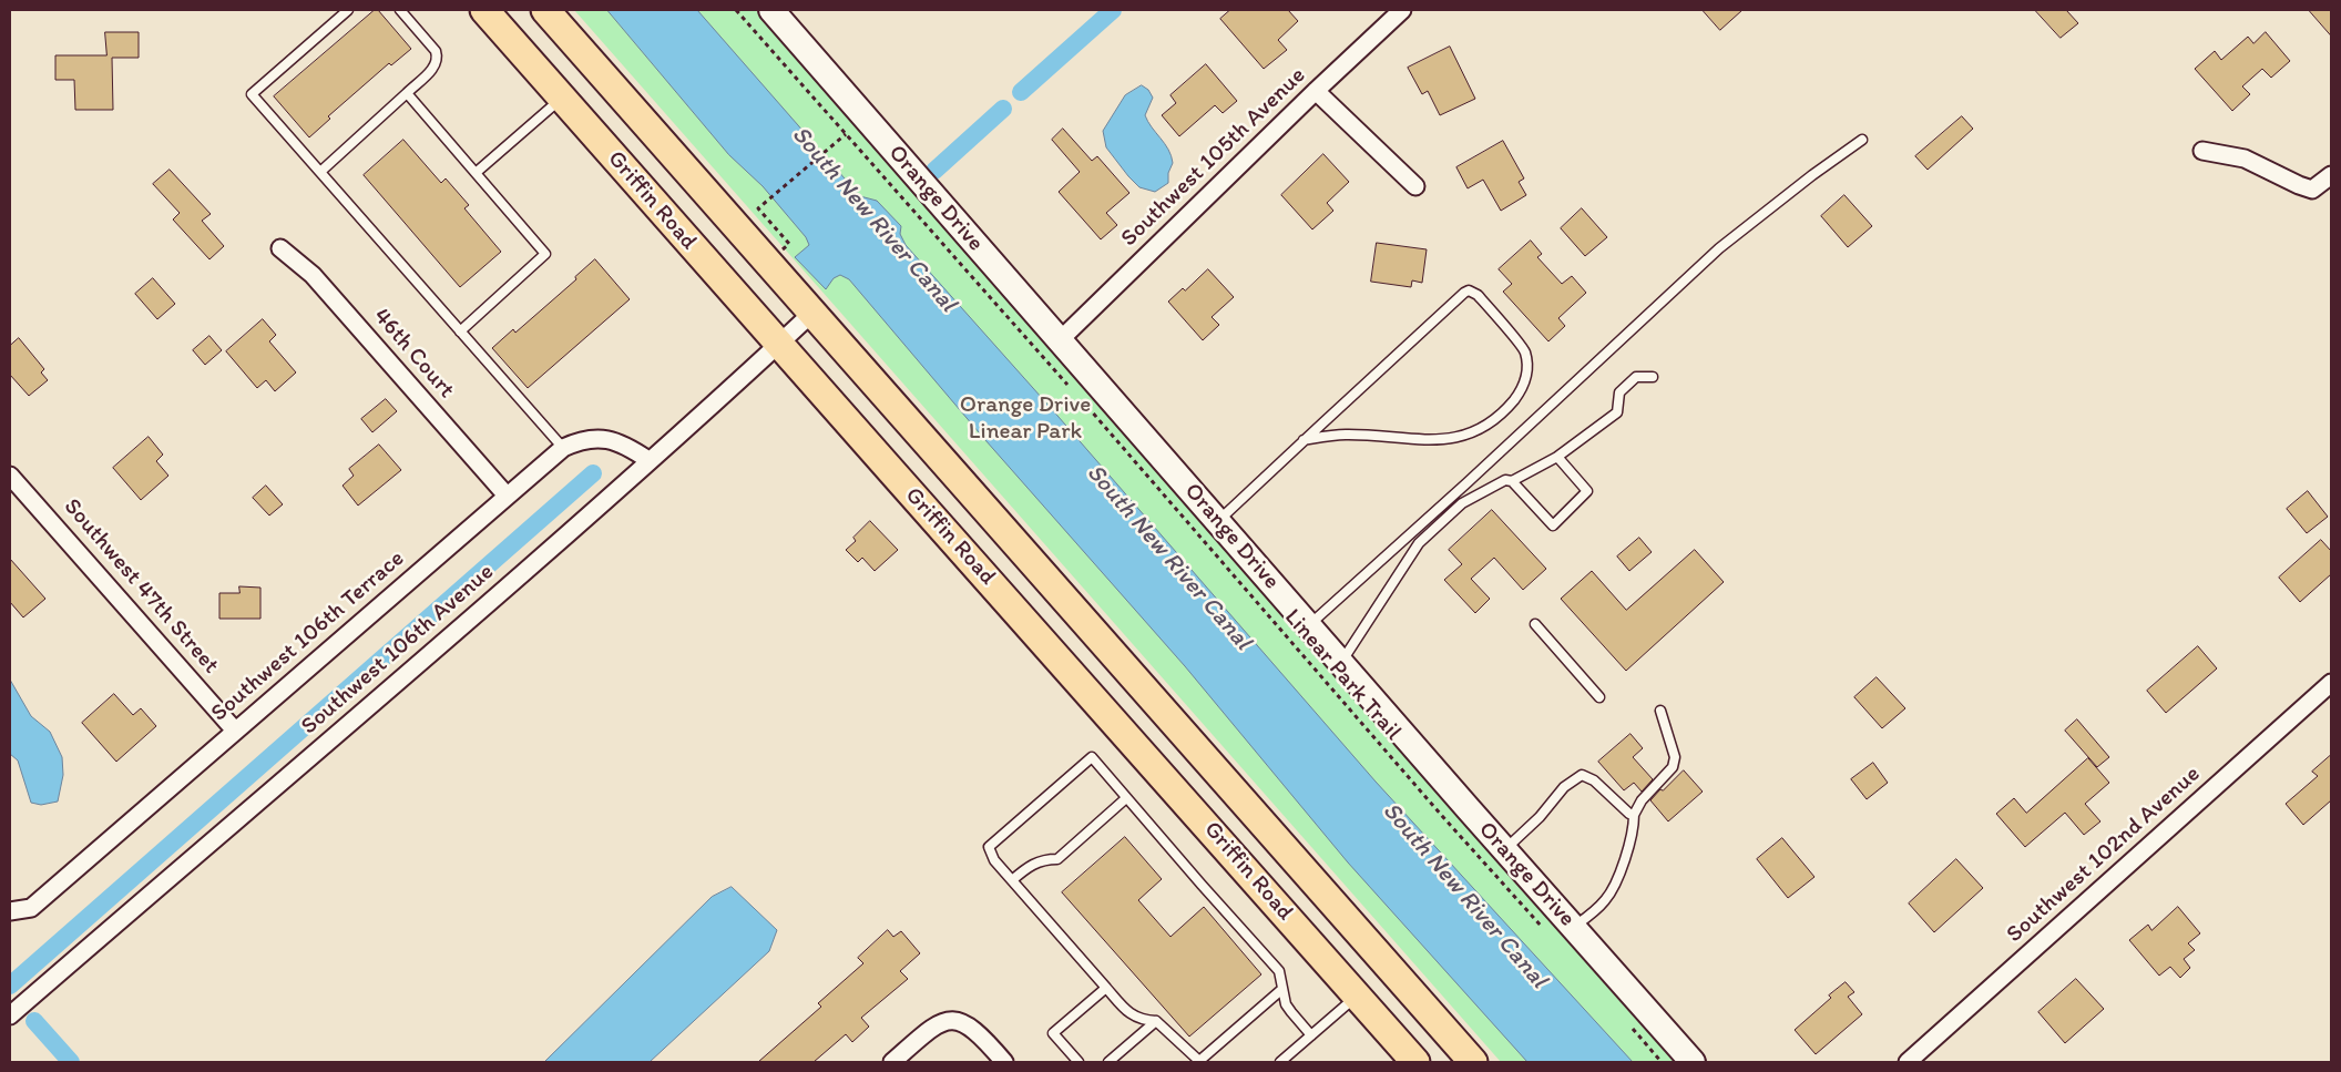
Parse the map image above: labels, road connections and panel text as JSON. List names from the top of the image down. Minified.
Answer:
{"streets":{"main road":["Griffin Road"],"street":["Southwest 105th Avenue","Orange Drive","46th Court","Southwest 47th Street","Southwest 106th Terrace","Southwest 106th Avenue","Southwest 102nd Avenue"],"path":["Linear Park Trail"]},"crossings":[["Southwest 105th Avenue","Orange Drive"],["Griffin Road","Southwest 106th Avenue"],["46th Court","Southwest 106th Terrace"],["Southwest 47th Street","Southwest 106th Terrace"],["Southwest 106th Terrace","Southwest 106th Avenue"]],"water":["South New River Canal"],"parks":["Orange Drive Linear Park"]}
